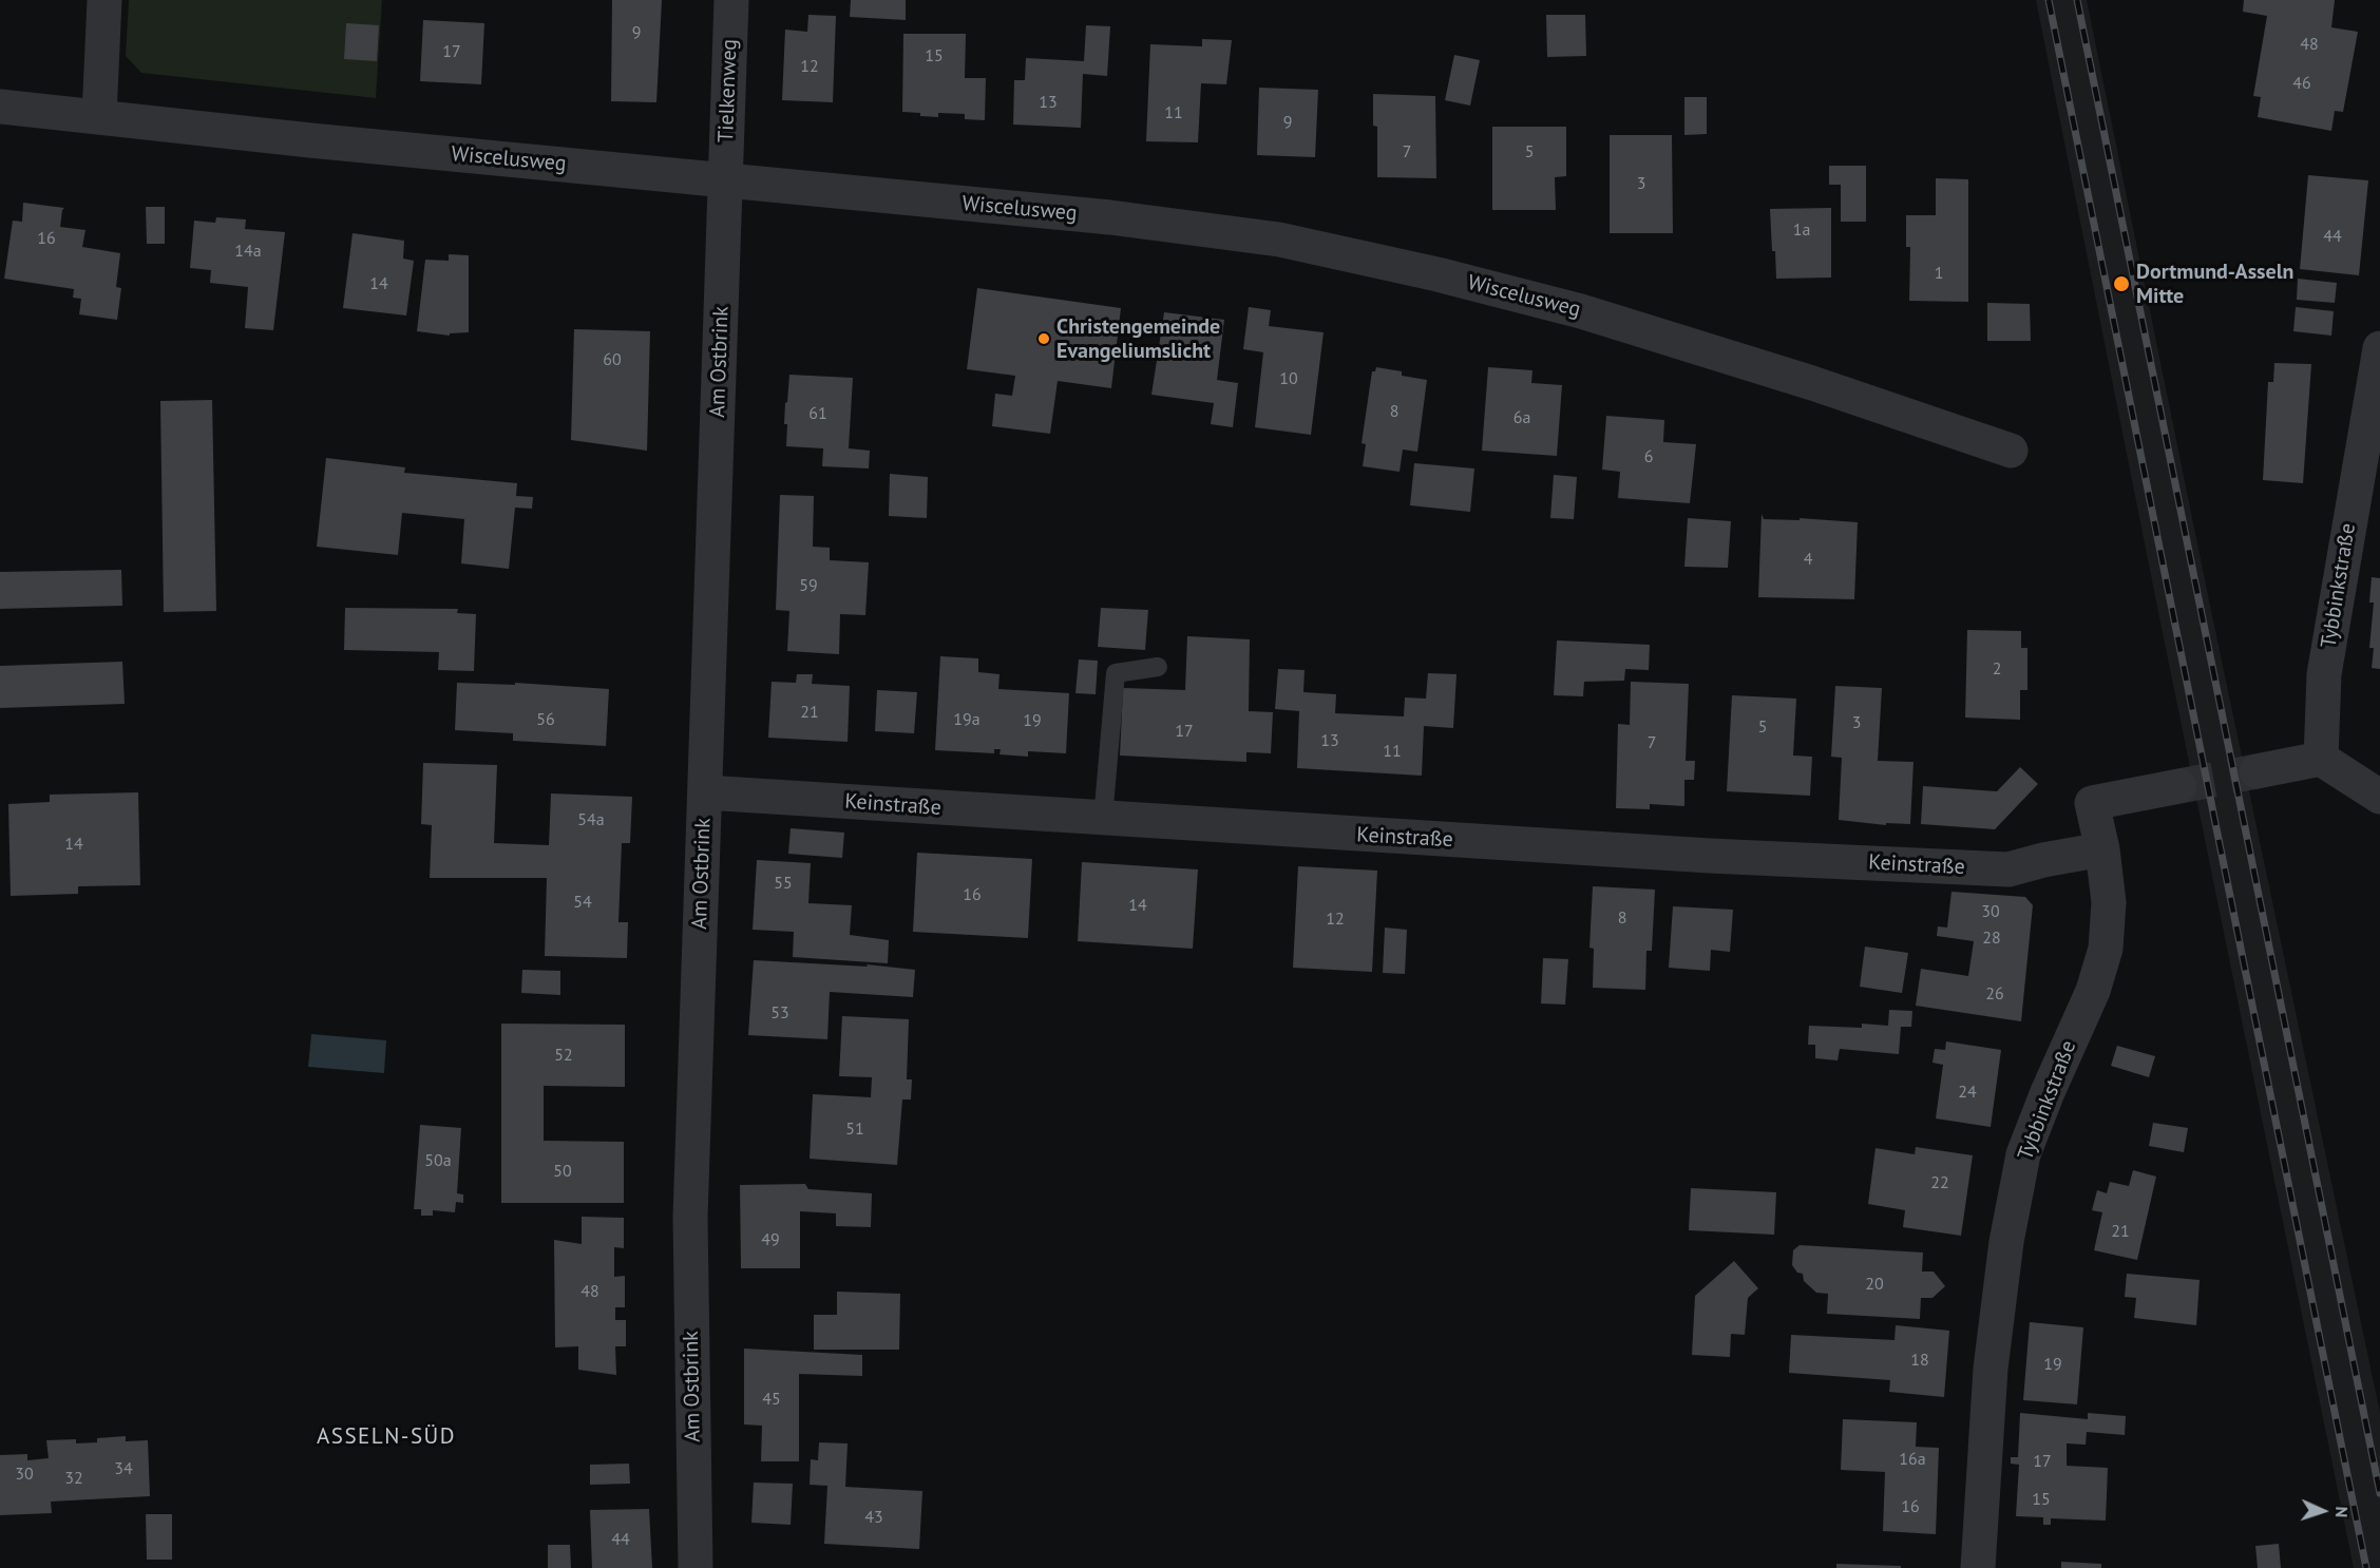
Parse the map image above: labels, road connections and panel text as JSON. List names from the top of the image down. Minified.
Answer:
{"streets":{"street":["Tielkenweg","Wiscelusweg","Am Ostbrink","Tybbinkstraße","Keinstraße"]},"crossings":[["Tielkenweg","Wiscelusweg"],["Tielkenweg","Am Ostbrink"],["Wiscelusweg","Am Ostbrink"],["Am Ostbrink","Keinstraße"],["Tybbinkstraße","Keinstraße"]],"districts":["ASSELN-SÜD"],"places":["Dortmund-Asseln Mitte","Christengemeinde Evangeliumslicht"],"house_numbers":["9","48","17","15","12","46","13","11","9","7","5","3","1a","44","16","14a","1","14","60","10","8","61","6a","6","4","59","2","21","56","19a","19","3","5","17","13","7","11","54a","14","55","16","54","14","30","8","12","28","26","53","52","24","51","50a","50","22","21","49","20","48","18","19","45","16a","17","34","30","32","15","16","43","44"],"north":"right"}
